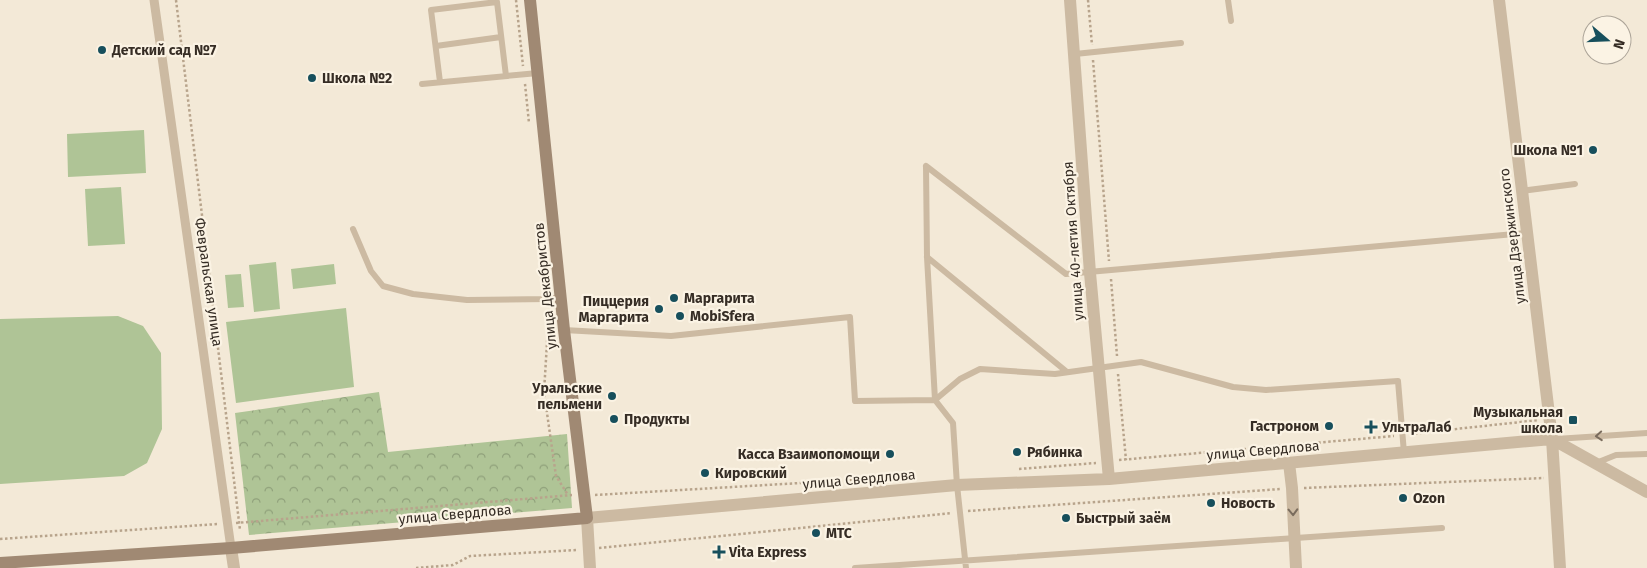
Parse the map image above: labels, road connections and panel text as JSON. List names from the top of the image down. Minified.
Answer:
{"streets":{"main road":["улица Декабристов","улица Свердлова"],"street":["улица Дзержинского","улица 40-летия Октября","Февральская улица"]},"crossings":[["улица Дзержинского","улица Свердлова"],["улица 40-летия Октября","улица Свердлова"],["Февральская улица","улица Свердлова"],["улица Декабристов","улица Свердлова"]],"places":{"other":["Детский сад №7","Школа №2","Школа №1","Маргарита","Пиццерия Маргарита","MobiSfera","Уральские пельмени","Продукты","Гастроном","Рябинка","Касса Взаимопомощи","Кировский","Ozon","Новость","Быстрый заём","МТС"],"transit":["Музыкальная школа"],"health":["УльтраЛаб","Vita Express"]},"north":"right"}
